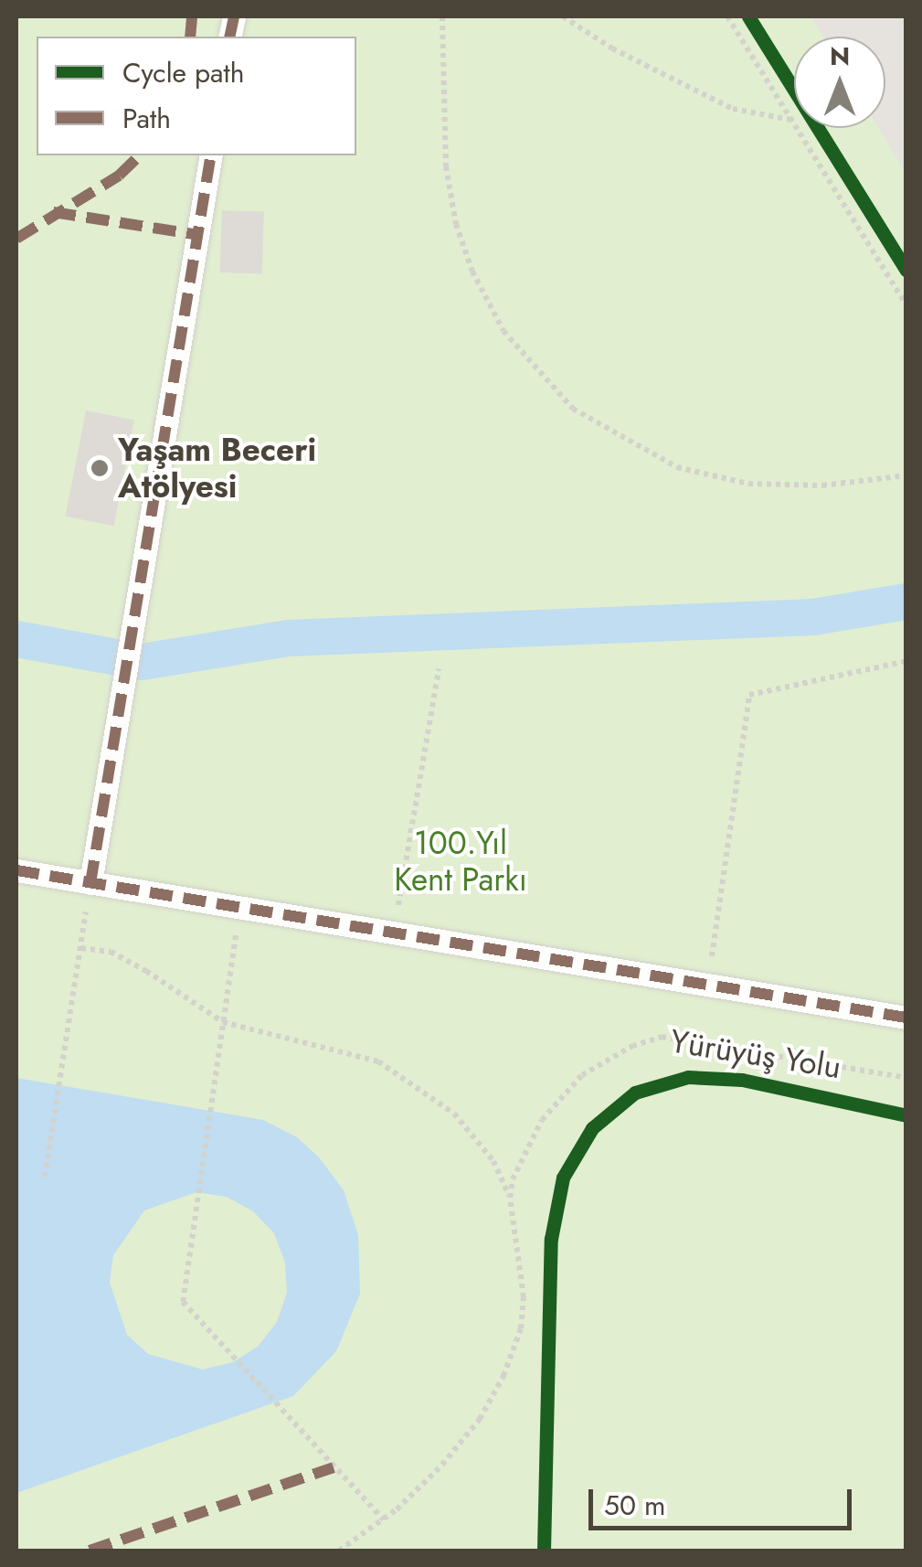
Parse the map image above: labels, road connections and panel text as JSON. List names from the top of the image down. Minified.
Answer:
{"streets":{"cycle path":["Yürüyüş Yolu"]},"parks":["100.Yıl Kent Parkı"],"places":["Yaşam Beceri Atölyesi"],"legend":["Cycle path","Path"],"scale_bar":"50 m","north":"top"}
